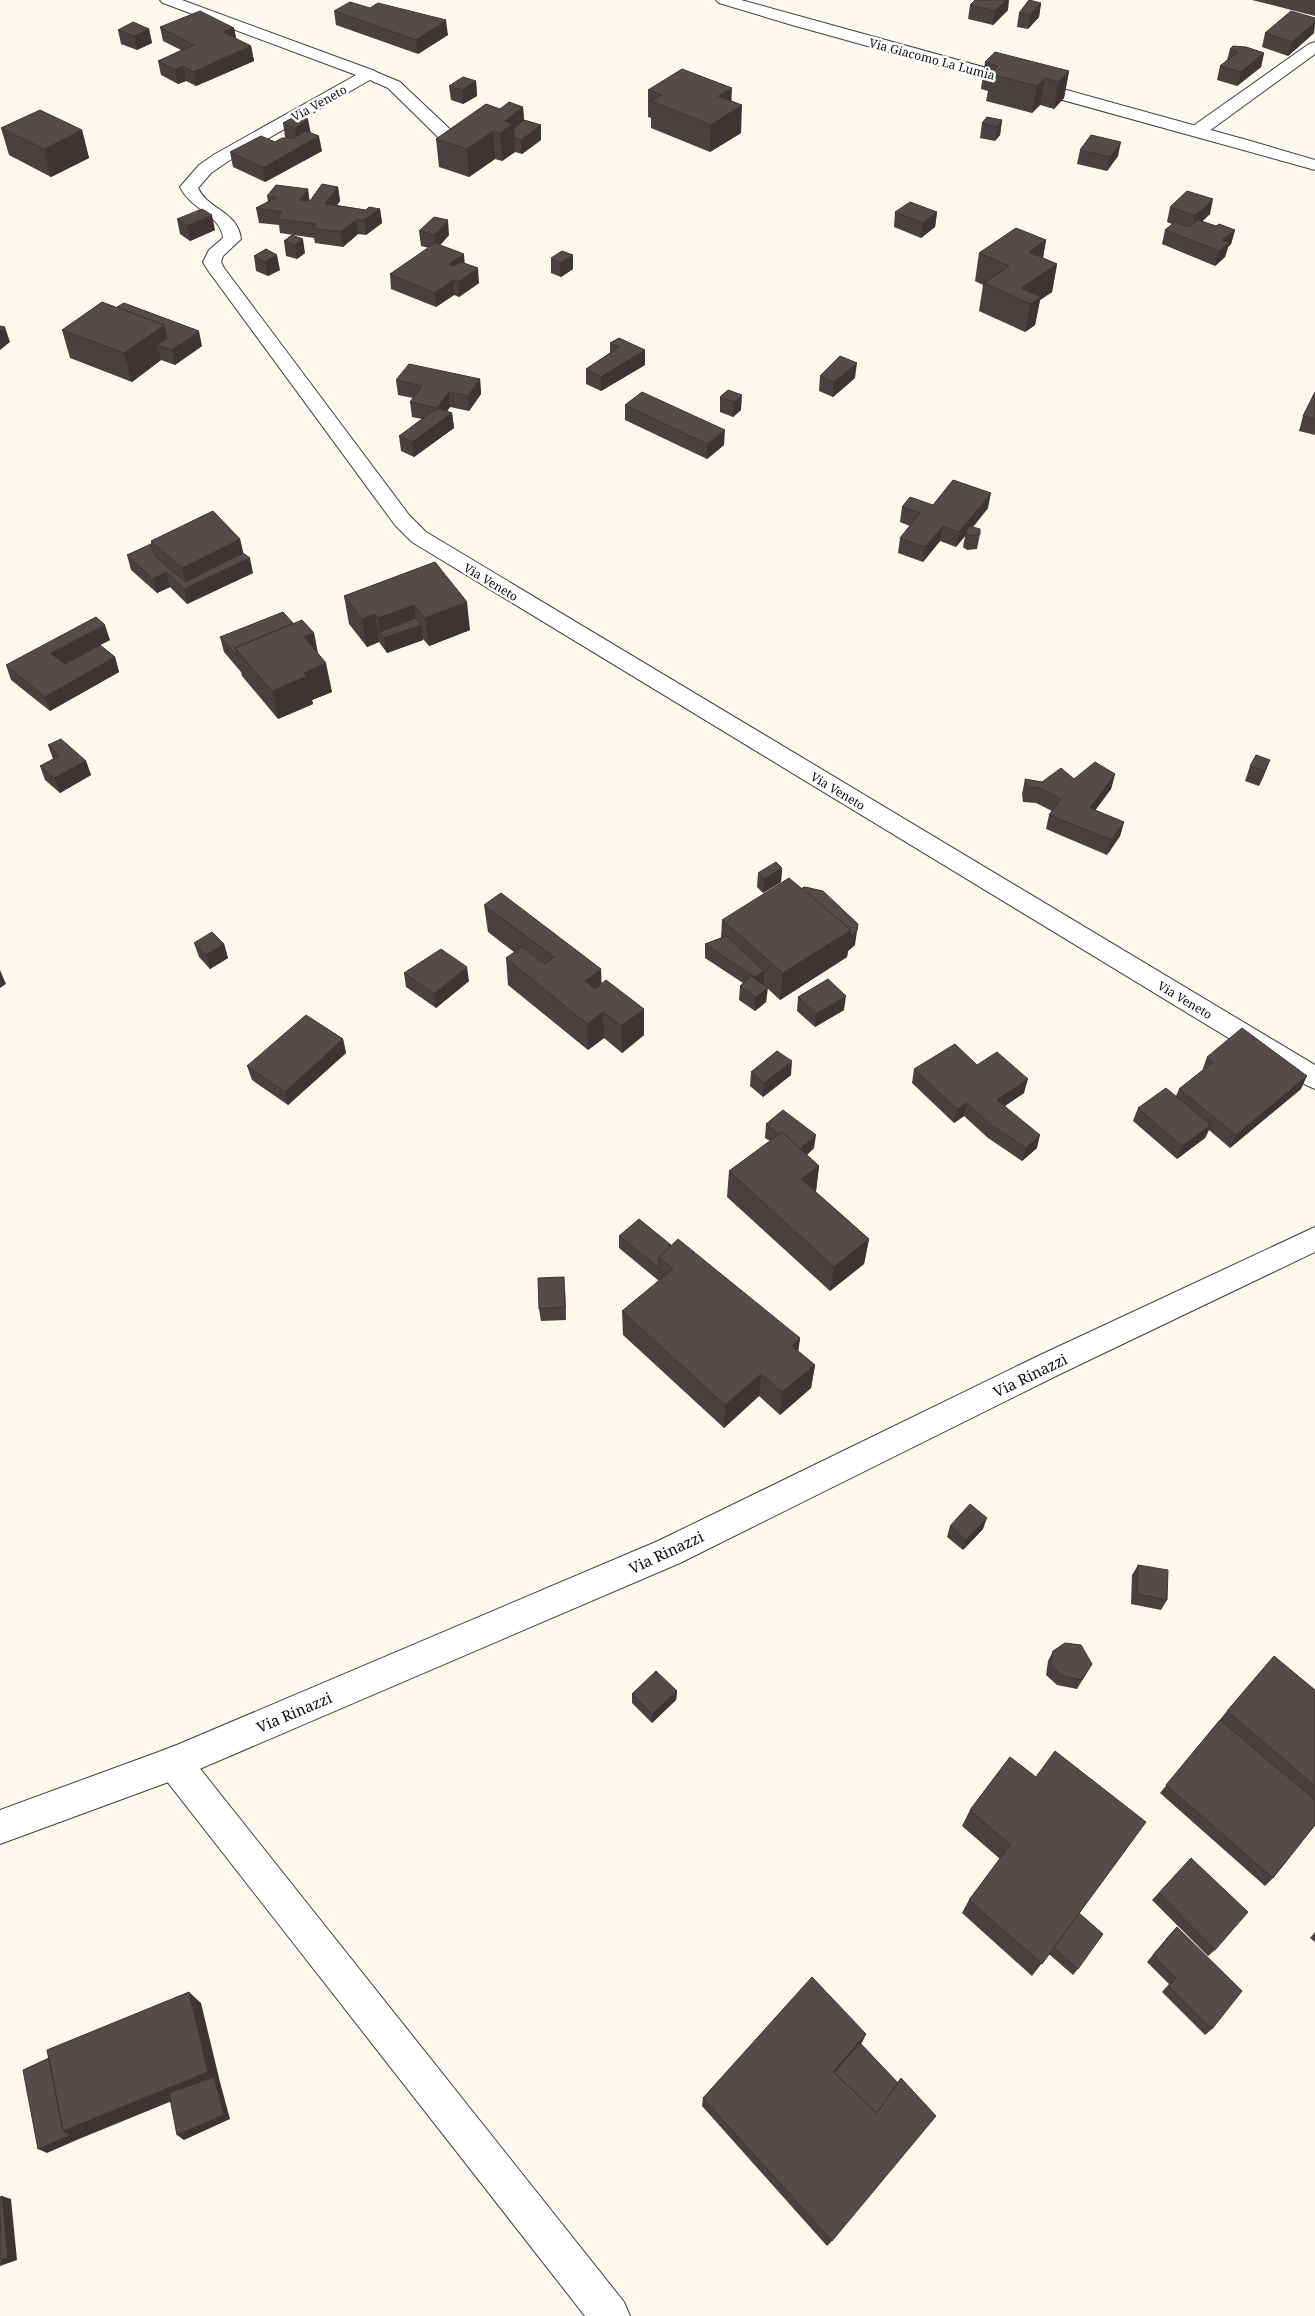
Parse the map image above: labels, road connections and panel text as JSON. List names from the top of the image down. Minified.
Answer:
{"streets":{"street":["Via Giacomo La Lumia","Via Veneto","Via Rinazzi"]}}
